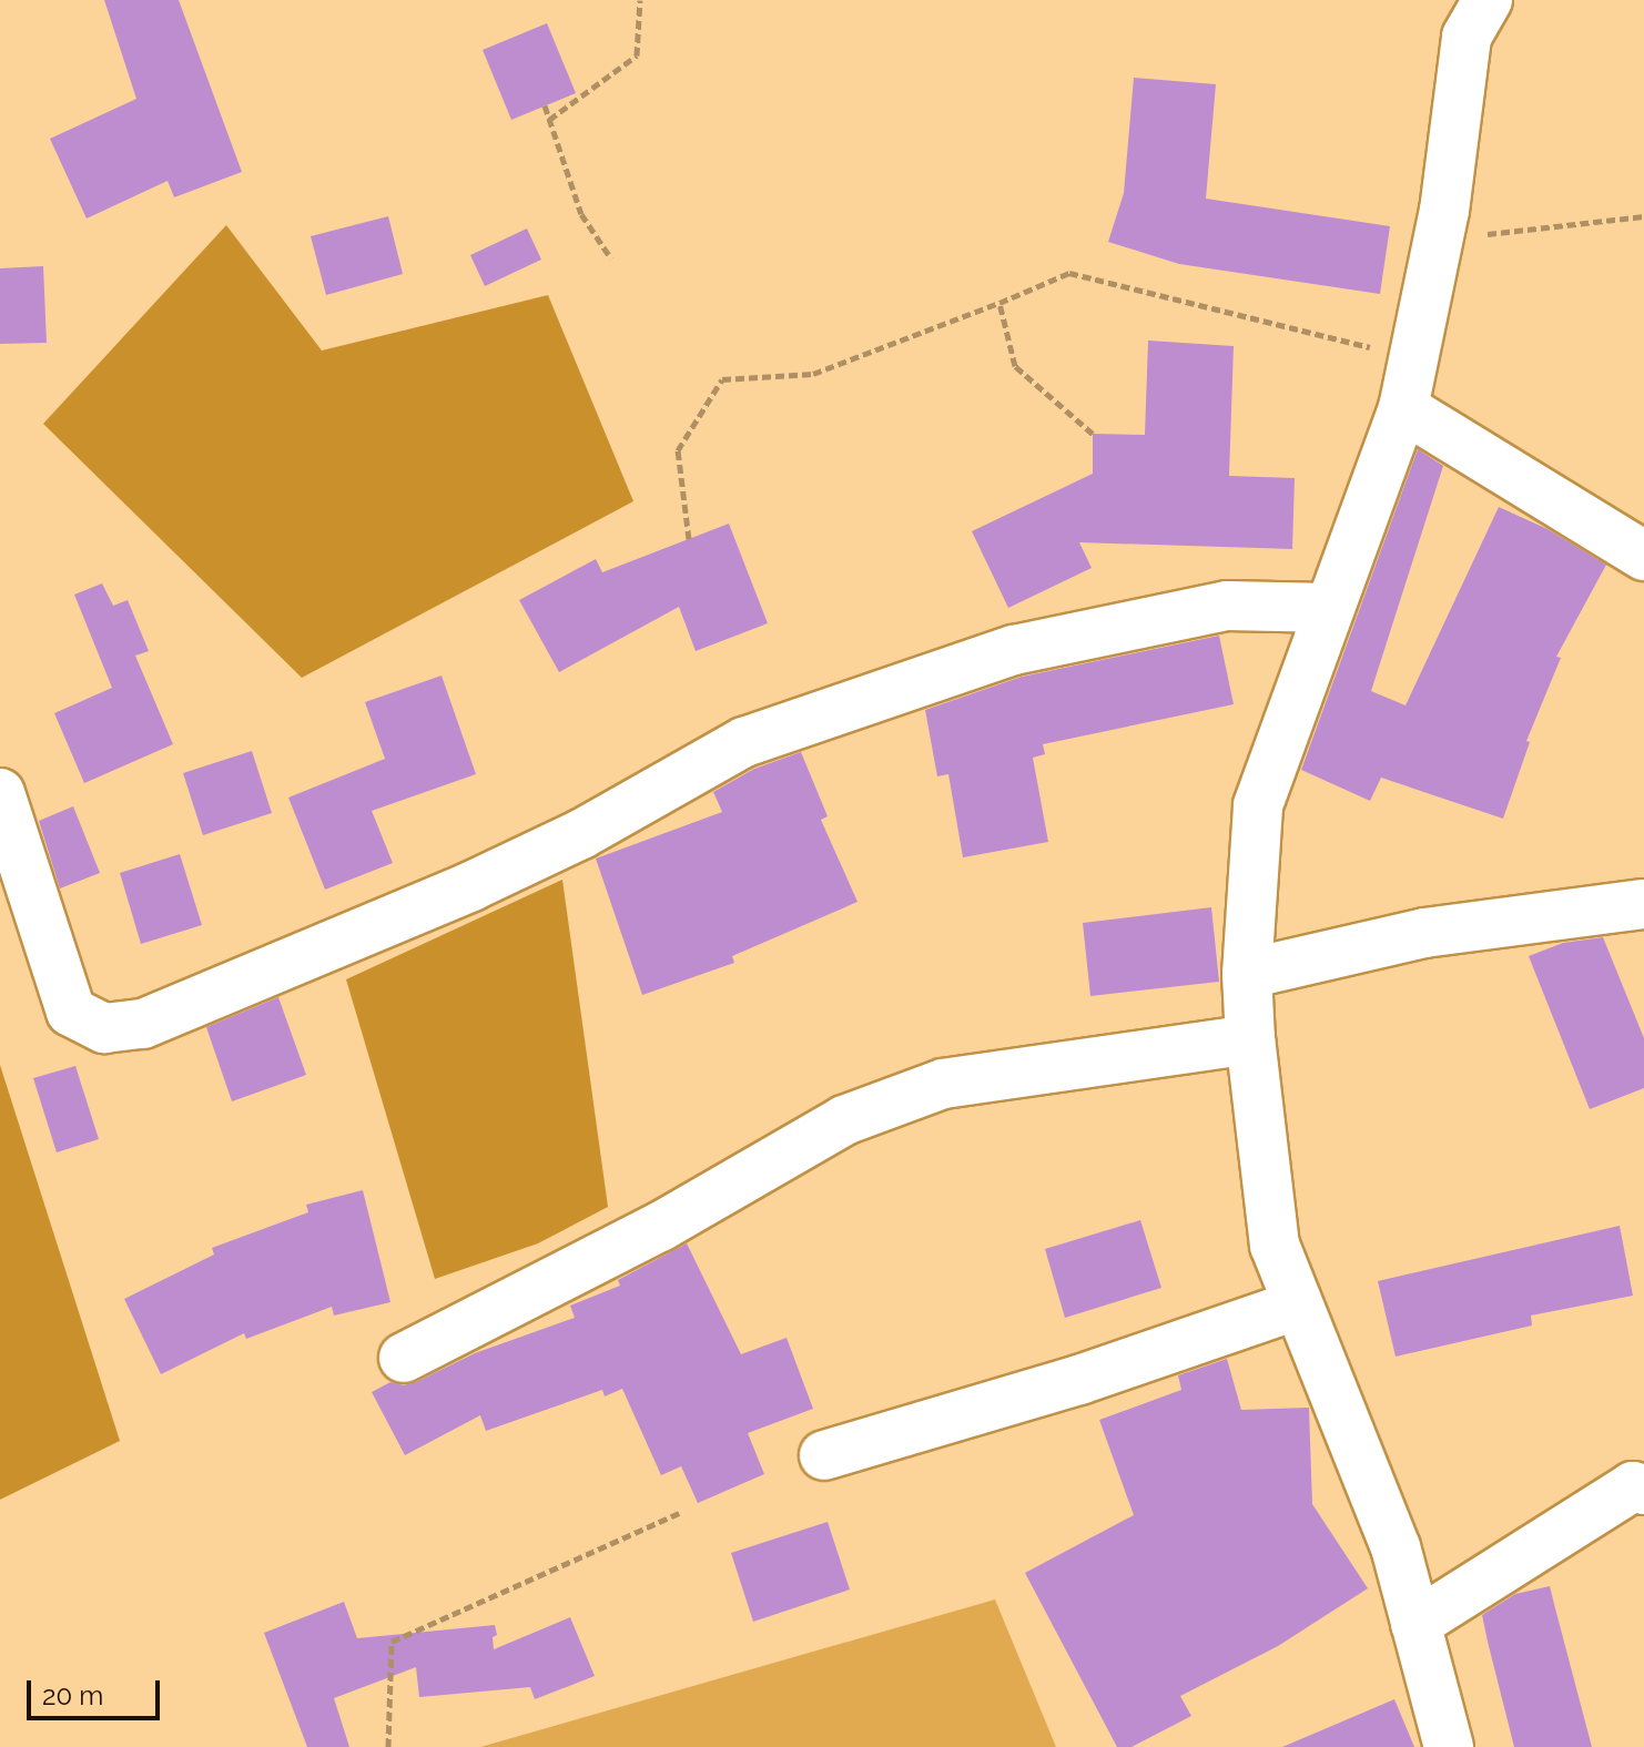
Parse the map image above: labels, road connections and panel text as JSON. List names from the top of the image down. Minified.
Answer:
{"scale_bar":"20 m"}
